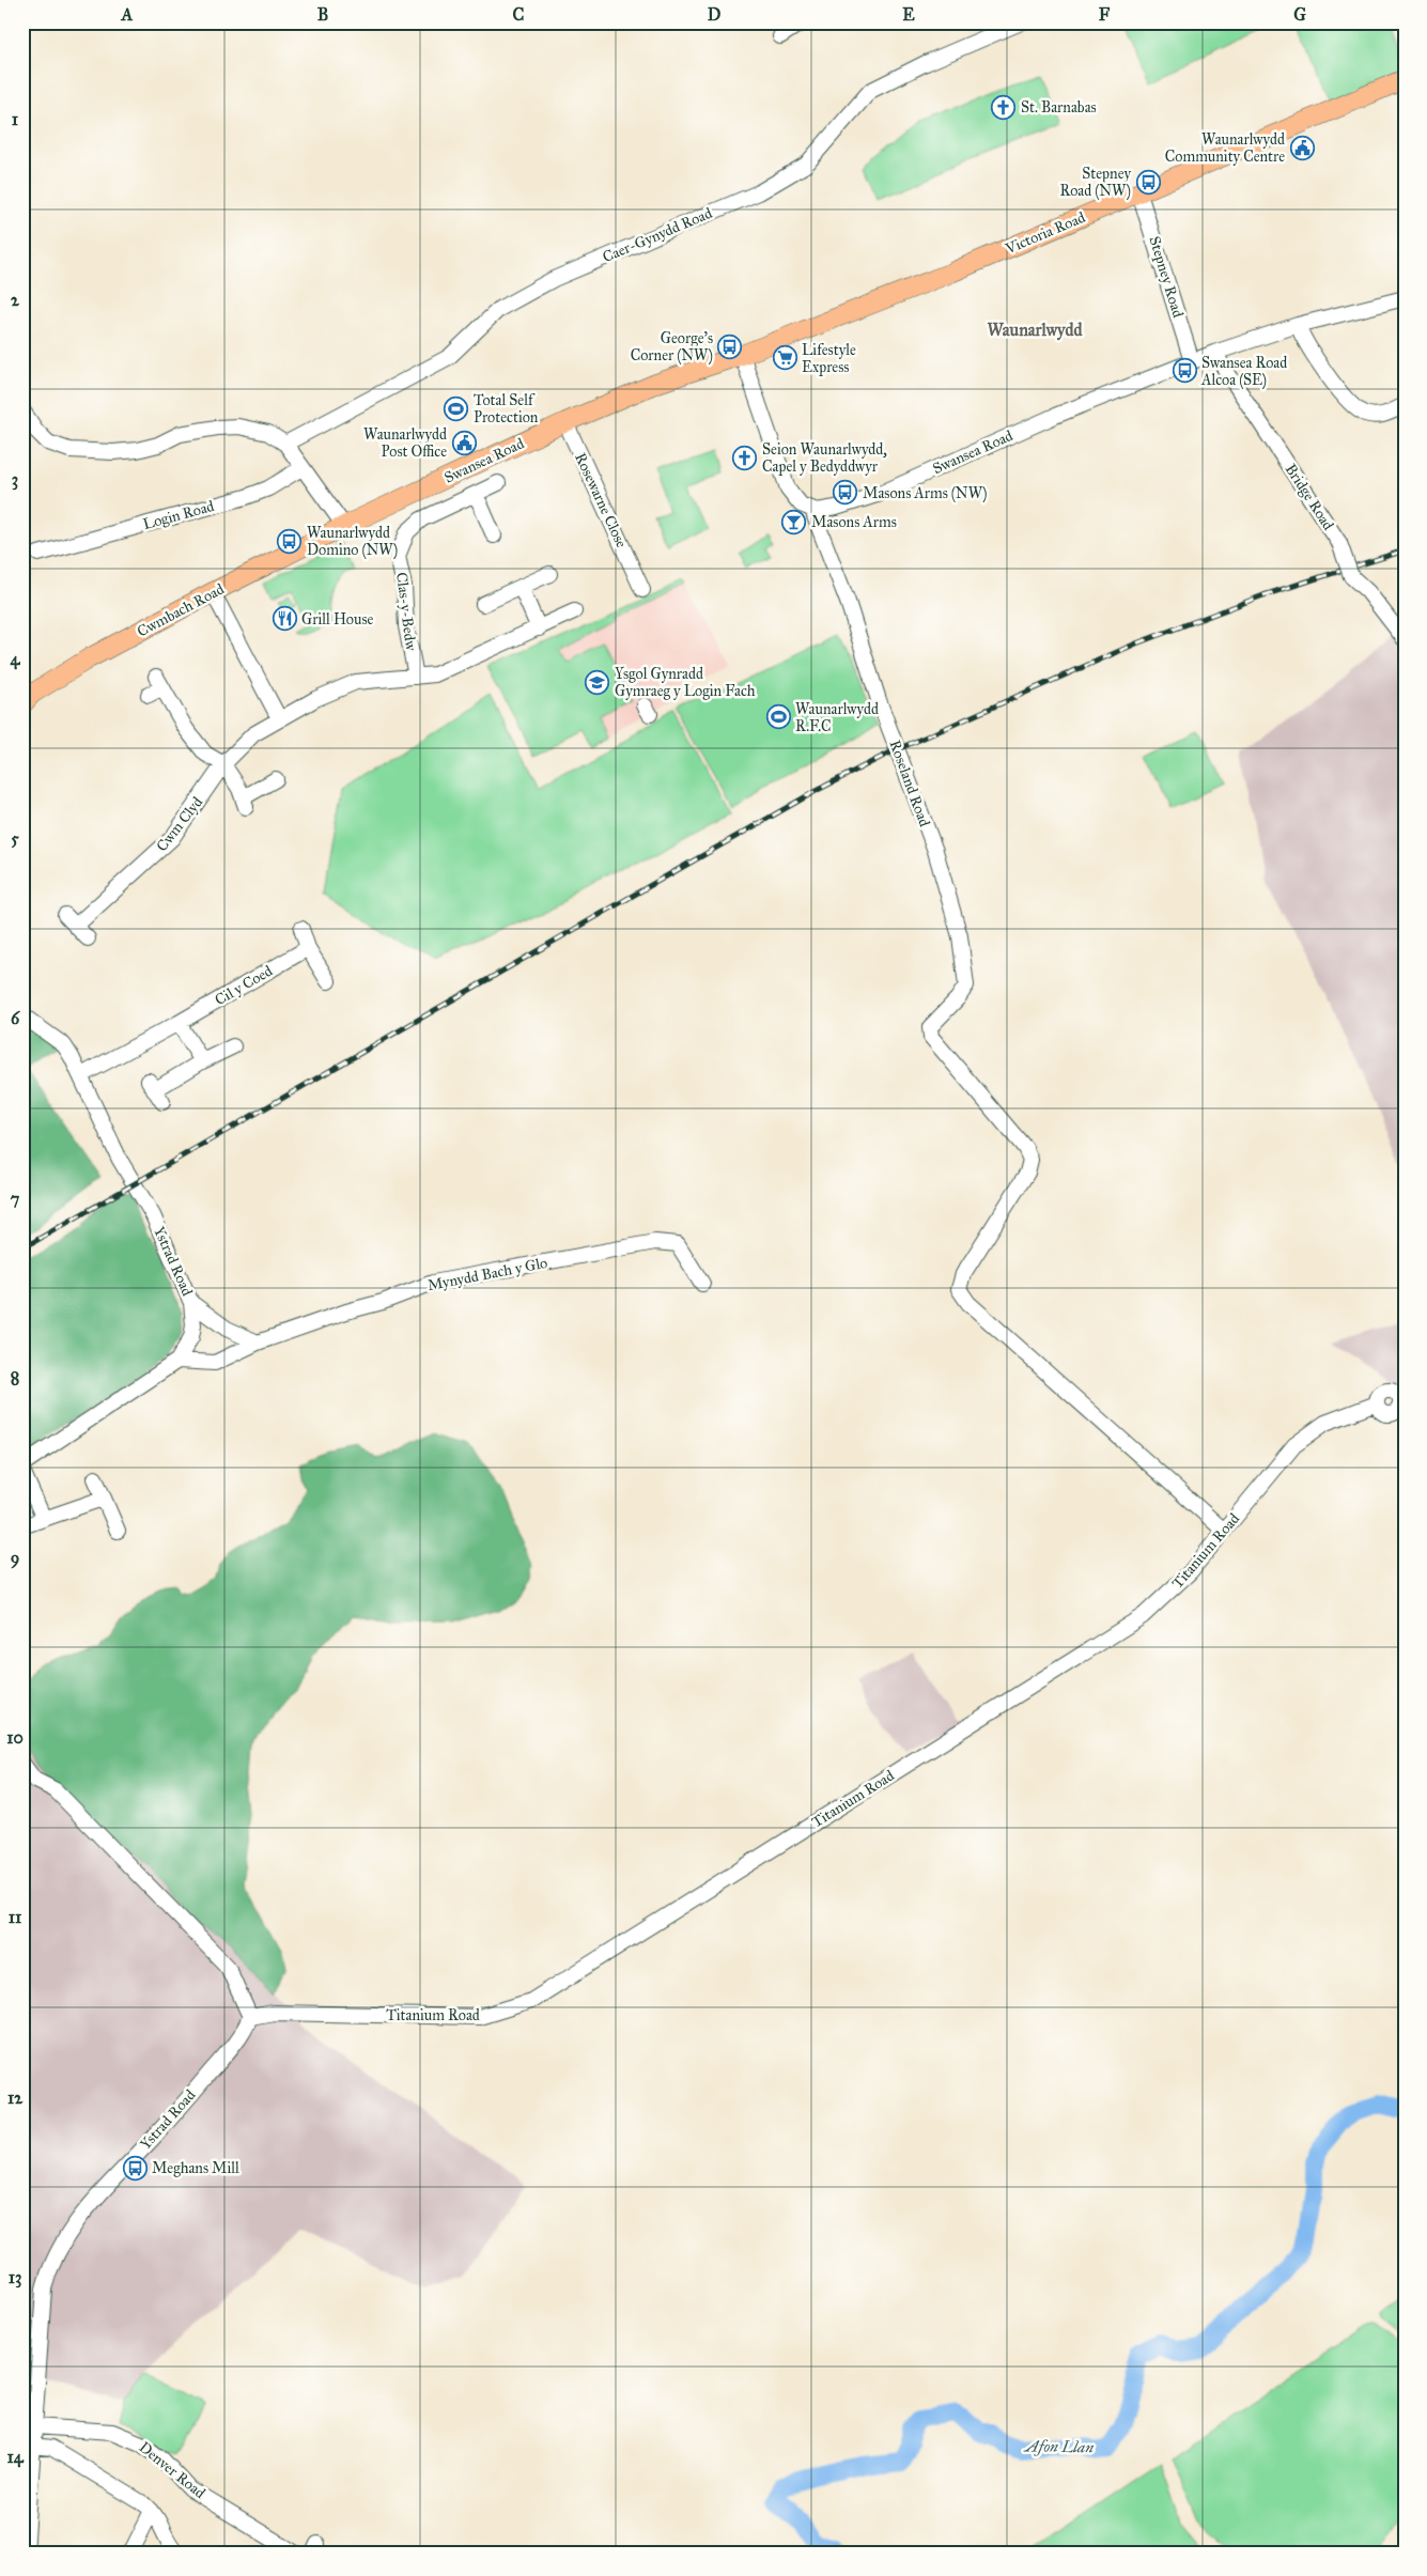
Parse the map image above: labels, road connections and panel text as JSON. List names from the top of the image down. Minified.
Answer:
{"streets":{"main road":["Victoria Road","Swansea Road","Cwmbach Road"],"street":["Caer-Gynydd Road","Stepney Road","Bridge Road","Rosewarne Close","Login Road","Clas-y-Bedw","Roseland Road","Cwm Clyd","Cil y Coed","Ystrad Road","Mynydd Bach y Glo","Titanium Road","Denver Road"]},"crossings":[["Victoria Road","Stepney Road"],["Victoria Road","Swansea Road"],["Stepney Road","Swansea Road"],["Swansea Road","Bridge Road"],["Swansea Road","Rosewarne Close"],["Swansea Road","Cwmbach Road"],["Swansea Road","Roseland Road"],["Clas-y-Bedw","Cwm Clyd"],["Roseland Road","Titanium Road"],["Cil y Coed","Ystrad Road"],["Ystrad Road","Mynydd Bach y Glo"],["Ystrad Road","Titanium Road"],["Ystrad Road","Denver Road"]],"districts":["Waunarlwydd"],"water":["Afon Llan"],"places":{"church":["St. Barnabas","Seion Waunarlwydd, Capel y Bedyddwyr"],"public building":["Waunarlwydd Community Centre","Waunarlwydd Post Office"],"bus stop":["Stepney Road (NW)","George's Corner (NW)","Swansea Road Alcoa (SE)","Masons Arms (NW)","Waunarlwydd Domino (NW)","Meghans Mill"],"supermarket":["Lifestyle Express"],"sports":["Total Self Protection","Waunarlwydd R.F.C"],"bar":["Masons Arms"],"restaurant":["Grill House"],"school or university":["Ysgol Gynradd Gymraeg y Login Fach"]},"grid":{"columns":["A","B","C","D","E","F","G"],"rows":["1","2","3","4","5","6","7","8","9","10","11","12","13","14"]}}
